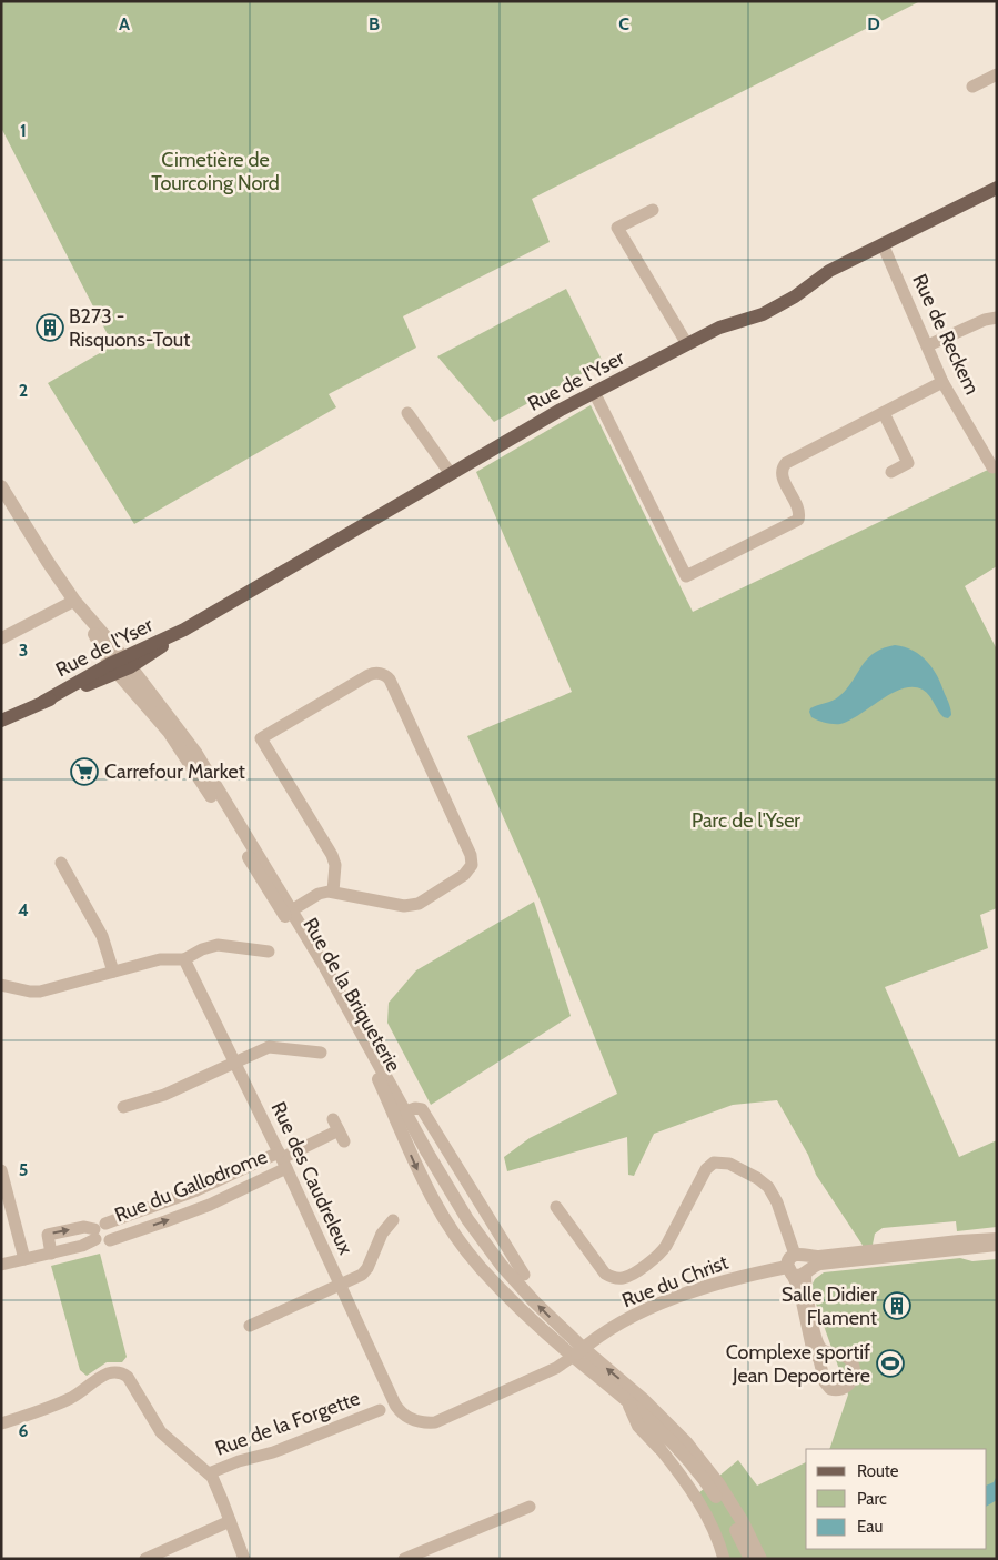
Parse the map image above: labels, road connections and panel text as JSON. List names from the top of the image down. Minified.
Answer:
{"streets":{"main road":["Rue de l'Yser"],"street":["Rue de Reckem","Rue de la Briqueterie","Rue des Caudreleux","Rue du Gallodrome","Rue du Christ","Rue de la Forgette"]},"crossings":[["Rue de Reckem","Rue de l'Yser"],["Rue de l'Yser","Rue de la Briqueterie"],["Rue de la Briqueterie","Rue des Caudreleux"],["Rue de la Briqueterie","Rue du Christ"],["Rue des Caudreleux","Rue du Gallodrome"],["Rue des Caudreleux","Rue du Christ"]],"parks":["Cimetière de Tourcoing Nord","Parc de l'Yser"],"places":{"building":["B273 - Risquons-Tout","Salle Didier Flament"],"supermarket":["Carrefour Market"],"sports":["Complexe sportif Jean Depoortère"]},"legend":["Route","Parc","Eau"],"grid":{"columns":["A","B","C","D"],"rows":["1","2","3","4","5","6"]}}
